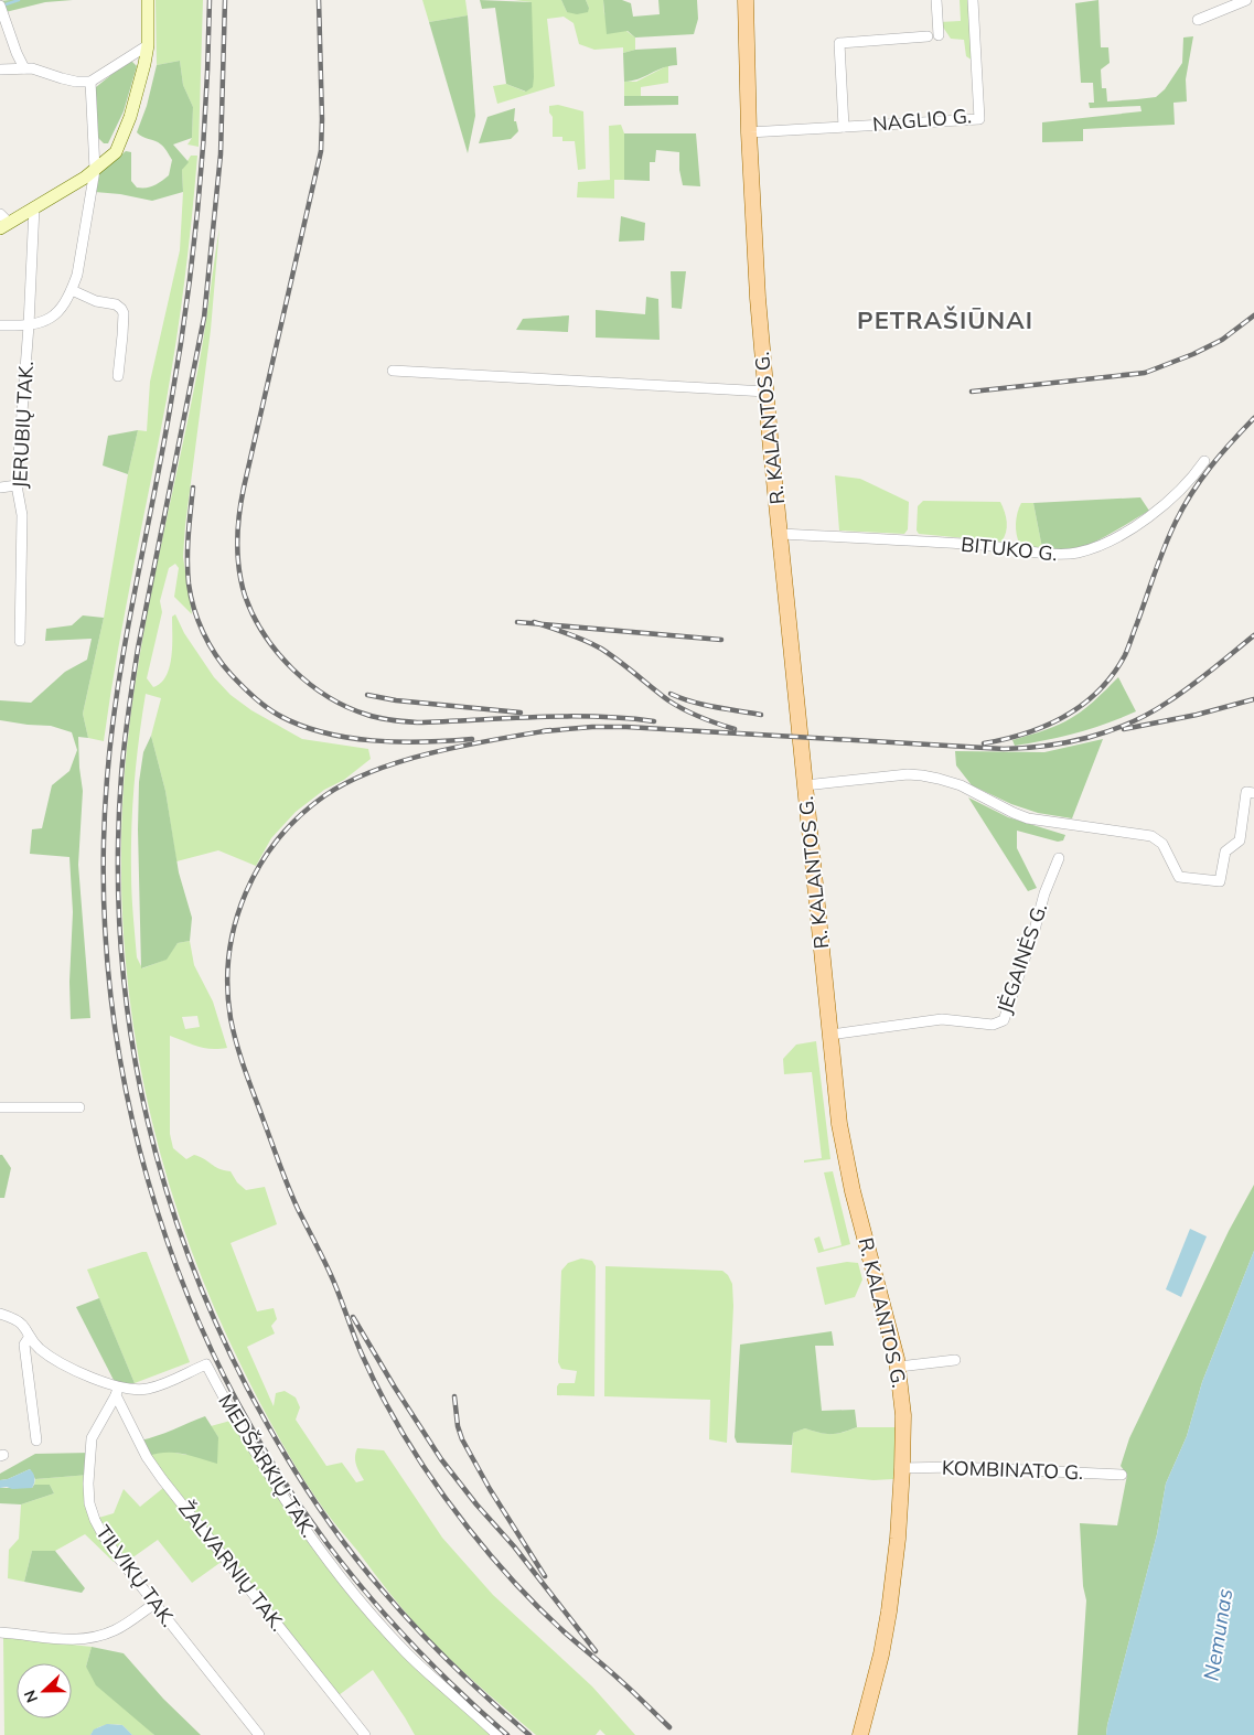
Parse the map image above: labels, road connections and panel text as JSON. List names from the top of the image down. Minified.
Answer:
{"streets":{"main road":["R. KALANTOS G."],"street":["NAGLIO G.","JERUBIŲ TAK.","BITUKO G.","JĖGAINĖS G.","MEDŠARKIŲ TAK.","KOMBINATO G.","ŽALVARNIŲ TAK.","TILVIKŲ TAK."]},"crossings":[["NAGLIO G.","R. KALANTOS G."],["R. KALANTOS G.","BITUKO G."],["R. KALANTOS G.","JĖGAINĖS G."],["R. KALANTOS G.","KOMBINATO G."],["MEDŠARKIŲ TAK.","ŽALVARNIŲ TAK."],["MEDŠARKIŲ TAK.","TILVIKŲ TAK."],["ŽALVARNIŲ TAK.","TILVIKŲ TAK."]],"districts":["PETRAŠIŪNAI"],"water":["Nemunas"],"north":"left"}
